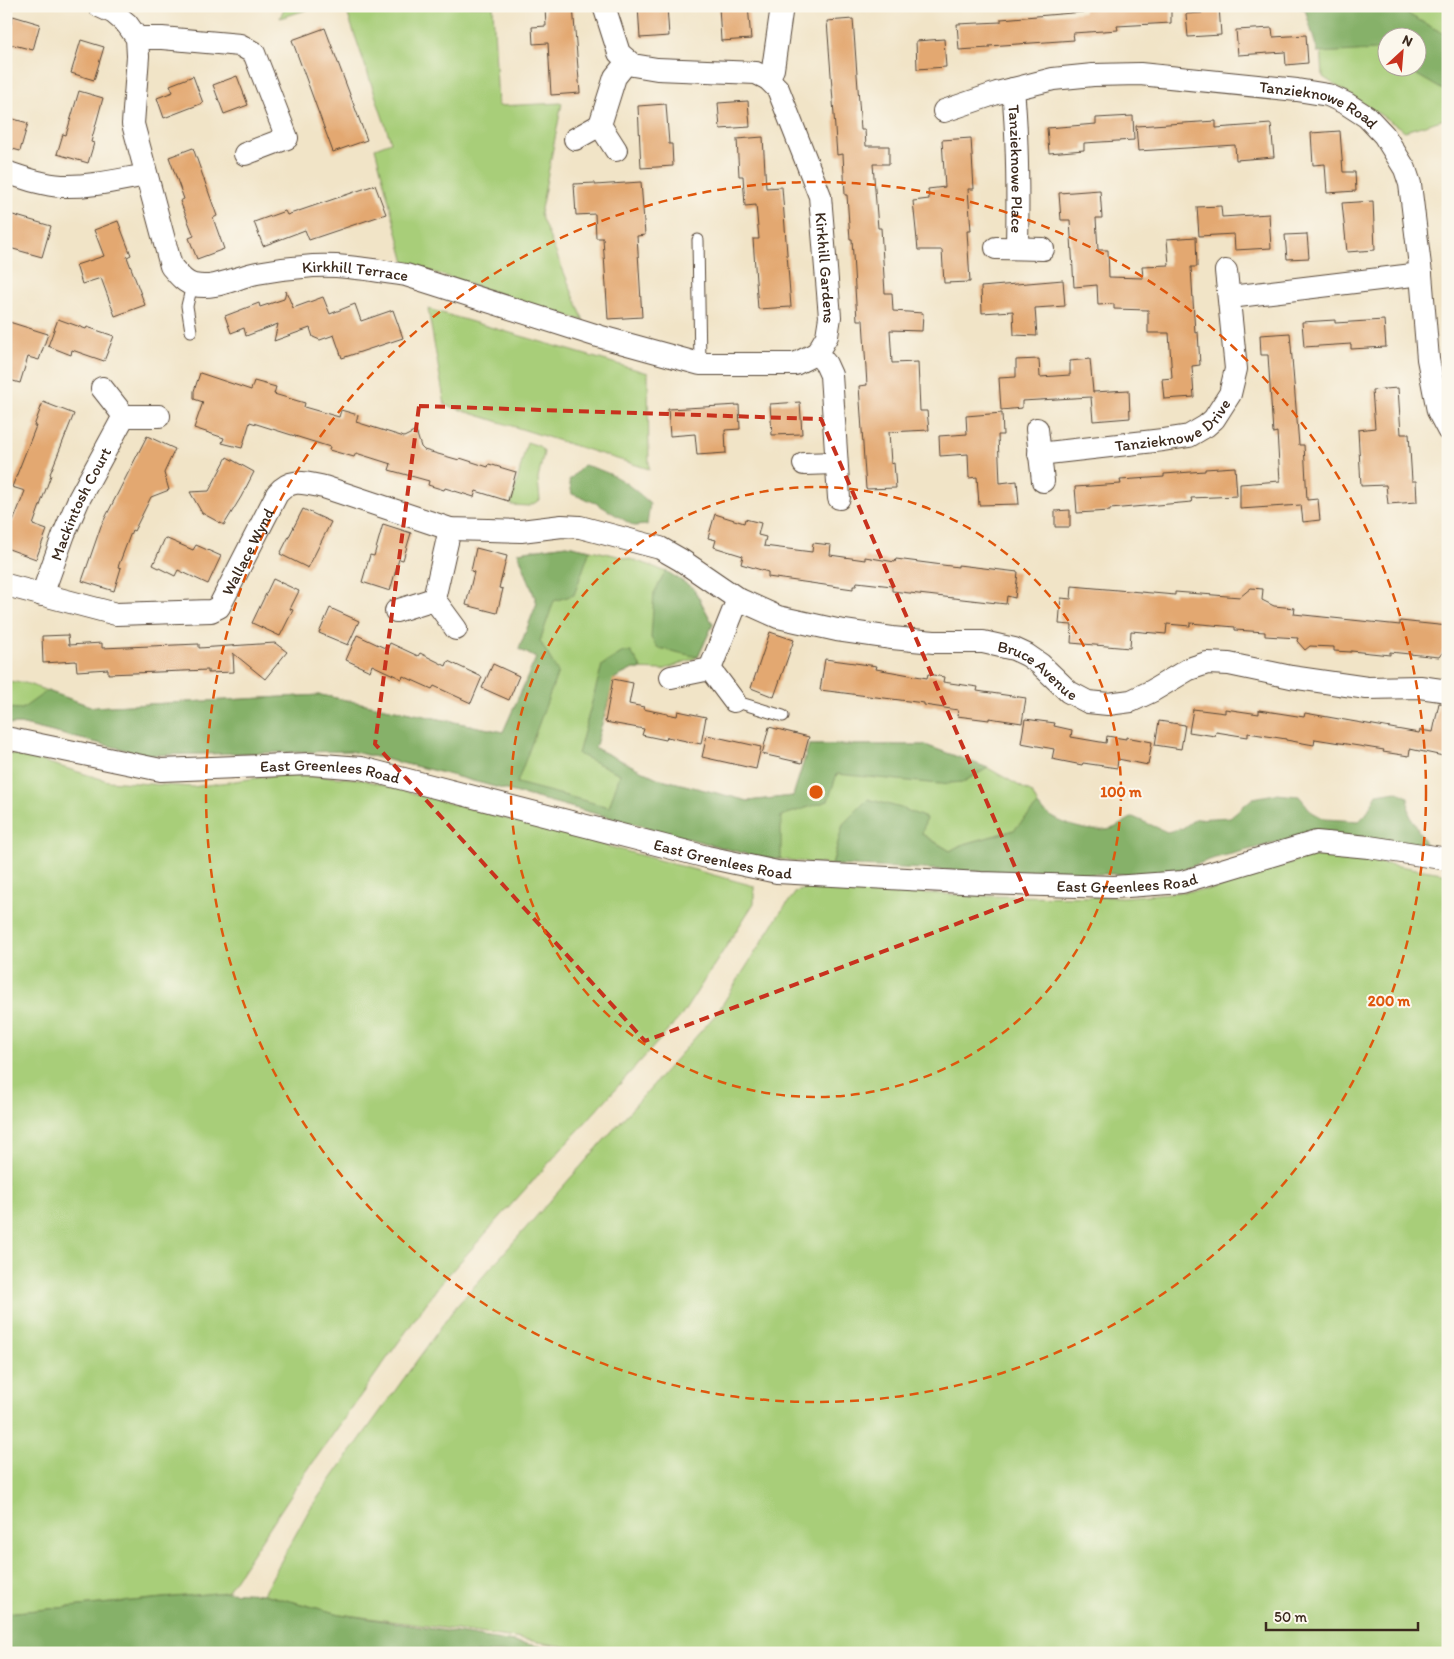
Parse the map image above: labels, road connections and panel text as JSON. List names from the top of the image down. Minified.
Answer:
{"streets":{"street":["Tanzieknowe Road","Tanzieknowe Place","Kirkhill Gardens","Kirkhill Terrace","Tanzieknowe Drive","Mackintosh Court","Wallace Wynd","Bruce Avenue","East Greenlees Road"]},"crossings":[["Tanzieknowe Road","Tanzieknowe Place"],["Kirkhill Gardens","Kirkhill Terrace"],["Mackintosh Court","Wallace Wynd"],["Wallace Wynd","Bruce Avenue"]],"scale_bar":"50 m","north":"top right","rings":["100 m","200 m"]}
